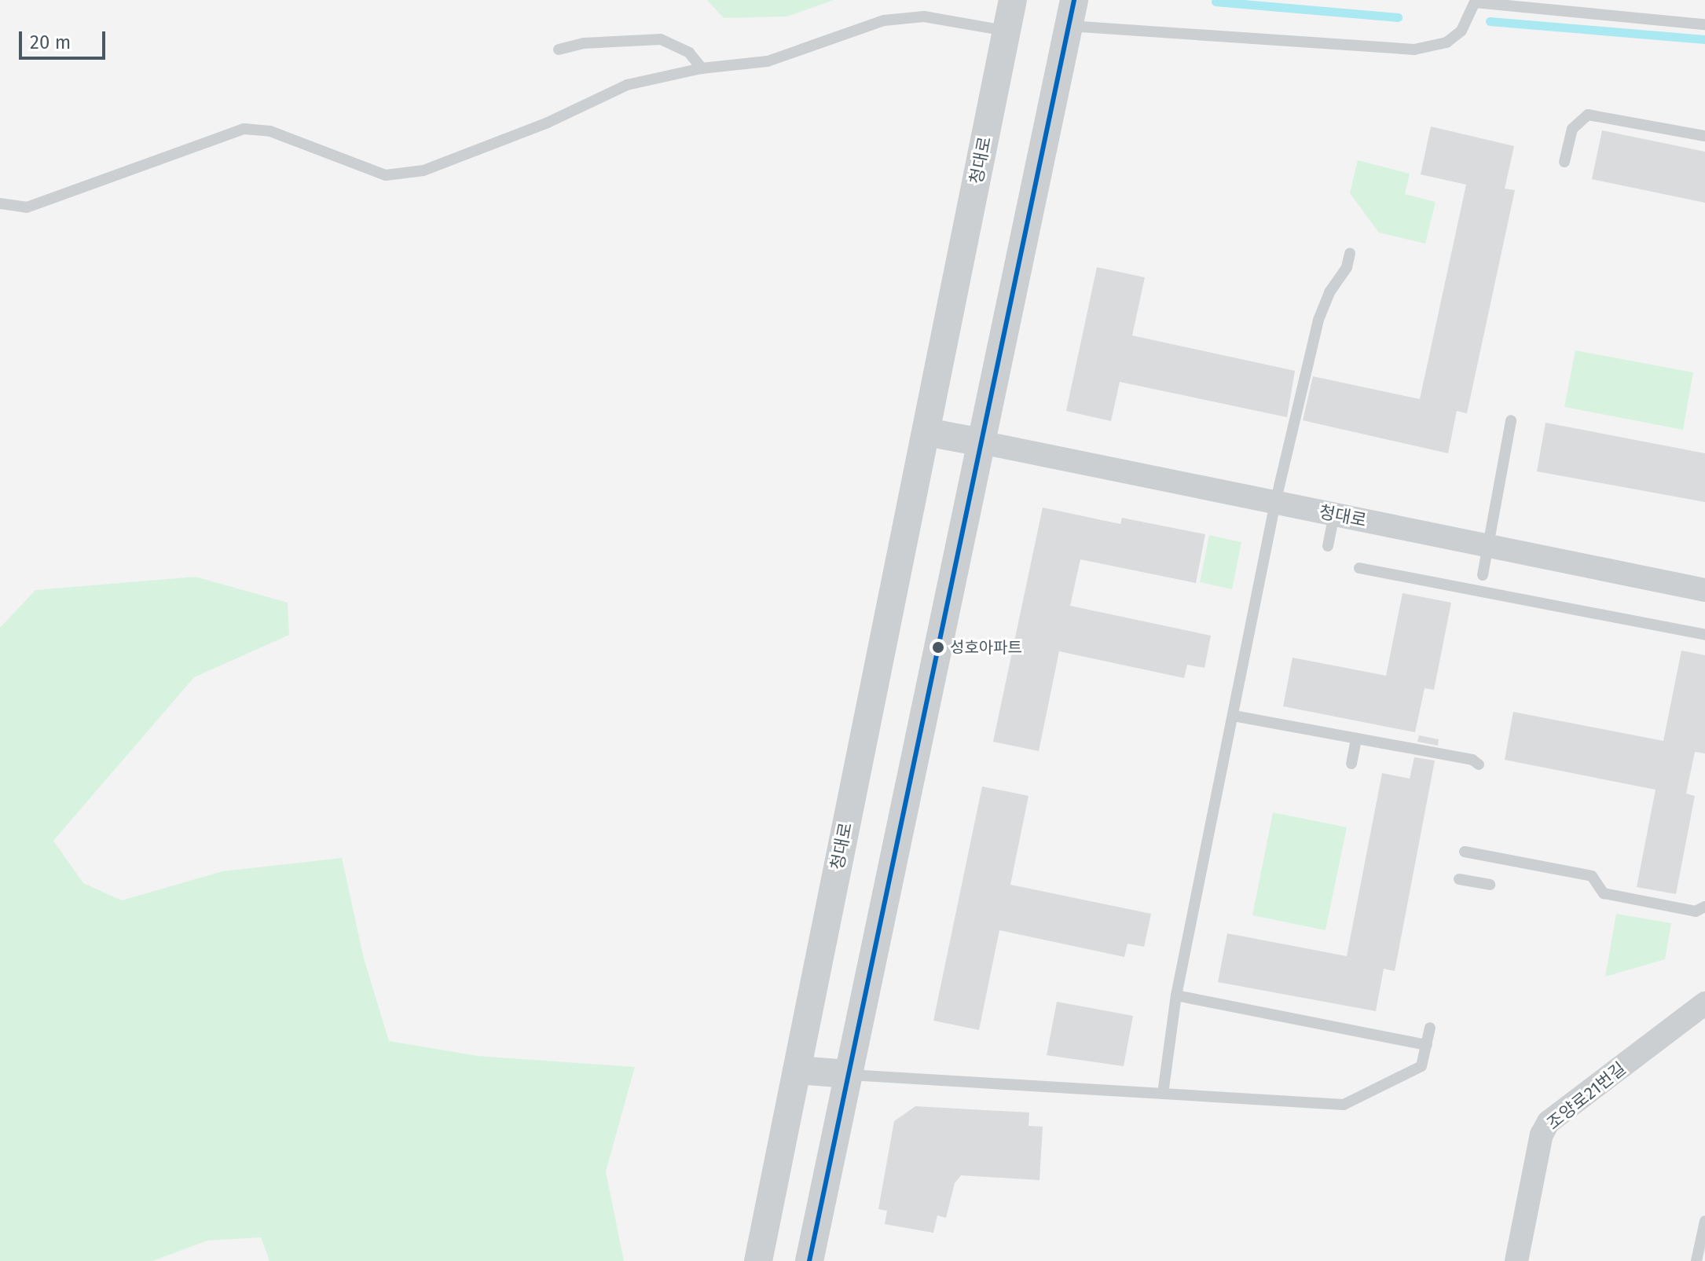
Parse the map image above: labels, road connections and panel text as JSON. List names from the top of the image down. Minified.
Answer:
{"streets":{"street":["청대로","조양로21번길"]},"places":["성호아파트"],"scale_bar":"20 m"}
